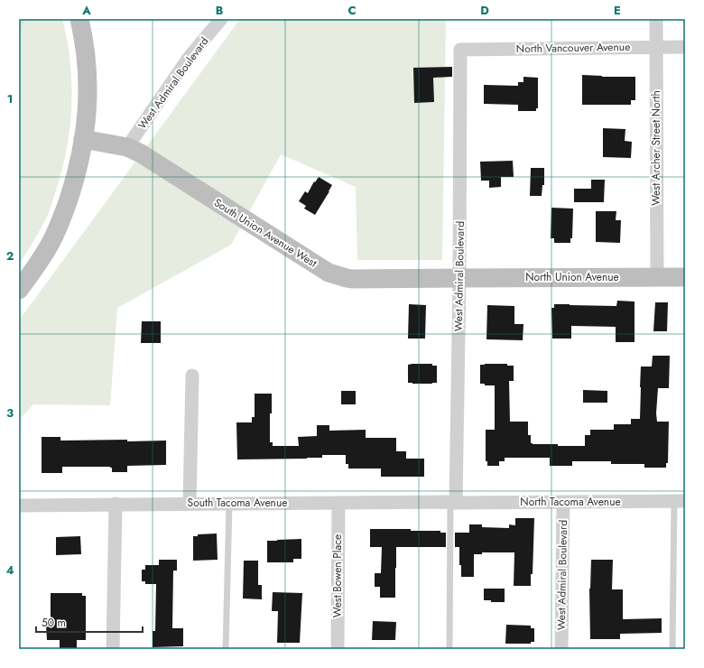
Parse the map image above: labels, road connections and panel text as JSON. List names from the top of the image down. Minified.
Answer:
{"streets":{"street":["North Vancouver Avenue","West Admiral Boulevard","West Archer Street North","South Union Avenue West","North Union Avenue","North Tacoma Avenue","South Tacoma Avenue","West Bowen Place"]},"crossings":[["North Vancouver Avenue","West Admiral Boulevard"],["North Vancouver Avenue","West Archer Street North"],["West Admiral Boulevard","South Union Avenue West"],["West Admiral Boulevard","North Union Avenue"],["West Admiral Boulevard","North Tacoma Avenue"],["West Admiral Boulevard","South Tacoma Avenue"],["West Archer Street North","North Union Avenue"],["South Union Avenue West","North Union Avenue"],["North Tacoma Avenue","South Tacoma Avenue"],["South Tacoma Avenue","West Bowen Place"]],"scale_bar":"50 m","grid":{"columns":["A","B","C","D","E"],"rows":["1","2","3","4"]}}
